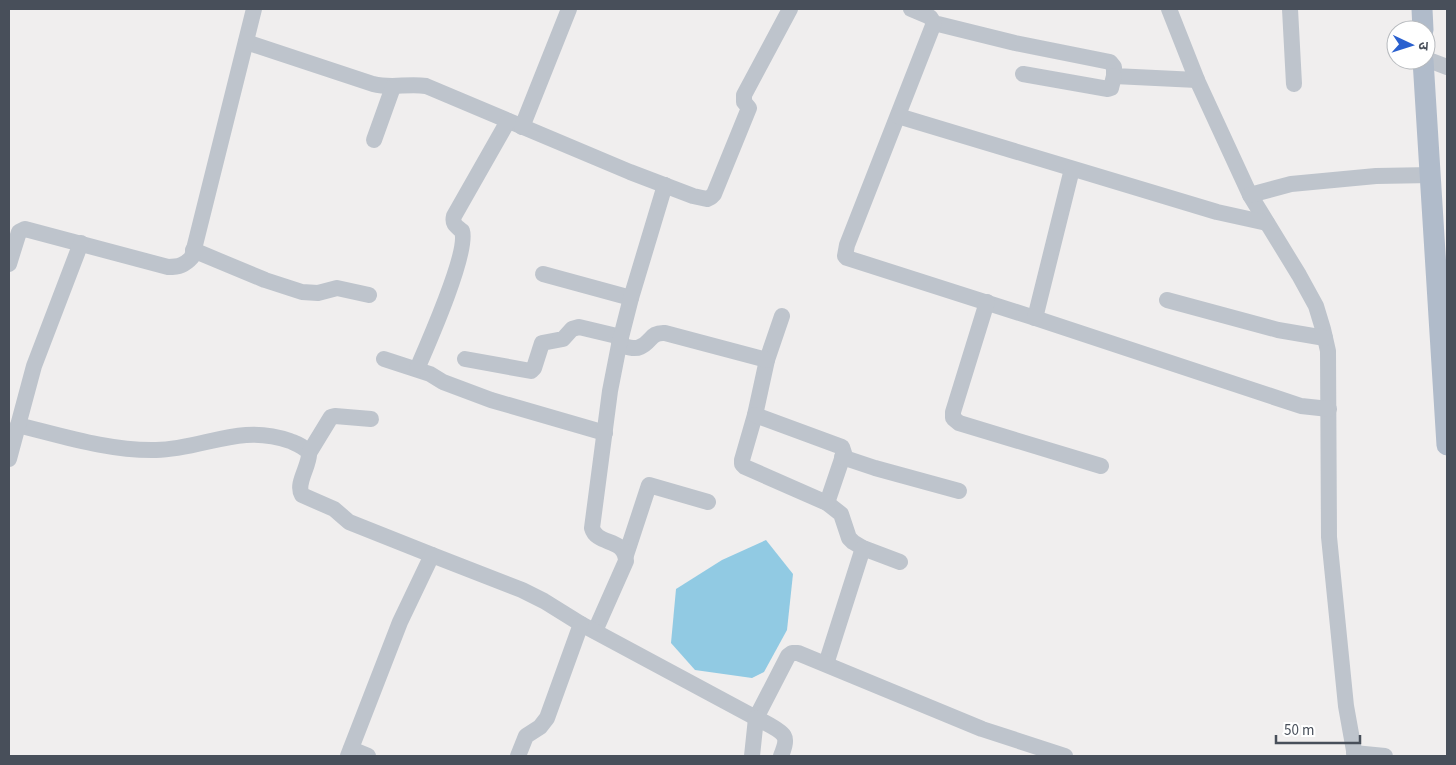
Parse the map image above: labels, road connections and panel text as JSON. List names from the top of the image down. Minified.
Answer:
{"scale_bar":"50 m","north":"right"}
